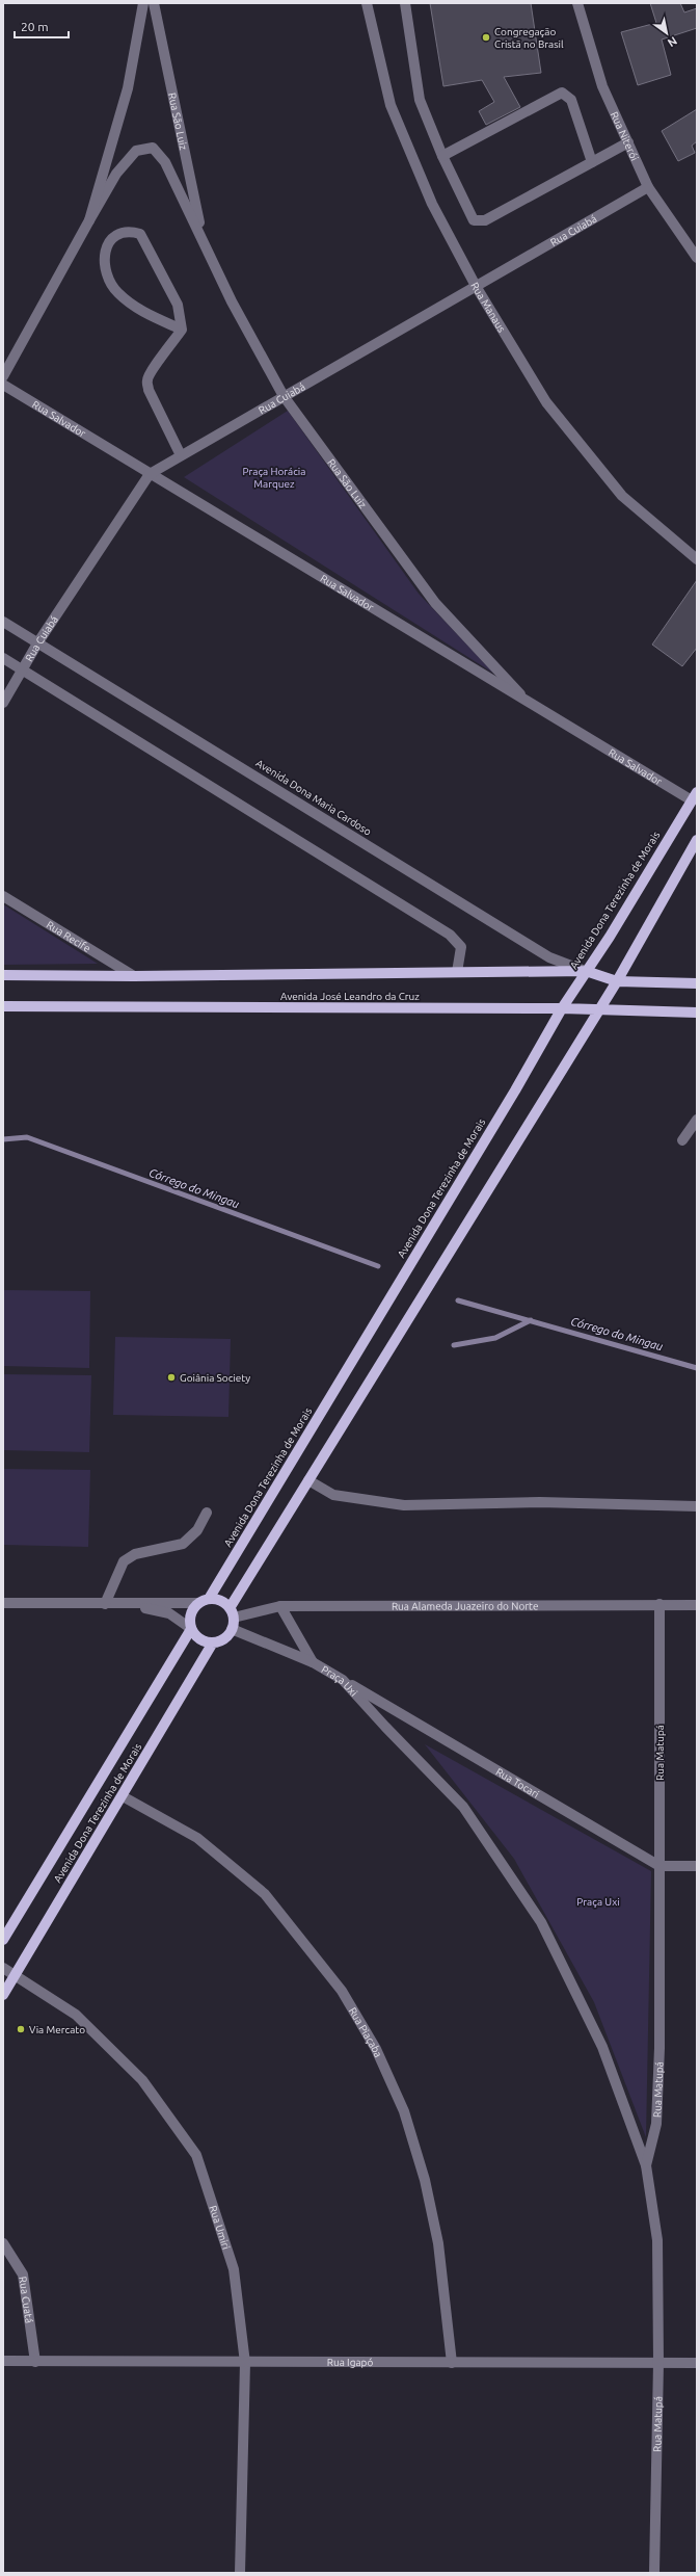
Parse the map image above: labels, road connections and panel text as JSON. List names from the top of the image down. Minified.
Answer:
{"streets":{"main road":["Avenida Dona Maria Cardoso","Avenida Dona Terezinha de Morais","Avenida José Leandro da Cruz"],"street":["Rua São Luiz","Rua Niterói","Rua Cuiabá","Rua Manaus","Rua Salvador","Rua Recife","Rua Alameda Juazeiro do Norte","Praça Uxi","Rua Matupá","Rua Tocari","Rua Piaçaba","Rua Umiri","Rua Cuatá","Rua Igapó"]},"crossings":[["Rua São Luiz","Rua Cuiabá"],["Rua São Luiz","Rua Salvador"],["Rua Niterói","Rua Cuiabá"],["Rua Cuiabá","Rua Manaus"],["Rua Cuiabá","Rua Salvador"],["Rua Cuiabá","Avenida Dona Maria Cardoso"],["Rua Salvador","Avenida Dona Terezinha de Morais"],["Avenida Dona Maria Cardoso","Avenida Dona Terezinha de Morais"],["Avenida Dona Maria Cardoso","Avenida José Leandro da Cruz"],["Avenida Dona Terezinha de Morais","Avenida José Leandro da Cruz"],["Avenida Dona Terezinha de Morais","Rua Alameda Juazeiro do Norte"],["Avenida Dona Terezinha de Morais","Praça Uxi"],["Avenida Dona Terezinha de Morais","Rua Piaçaba"],["Avenida Dona Terezinha de Morais","Rua Umiri"],["Rua Recife","Avenida José Leandro da Cruz"],["Rua Alameda Juazeiro do Norte","Praça Uxi"],["Rua Alameda Juazeiro do Norte","Rua Matupá"],["Praça Uxi","Rua Matupá"],["Praça Uxi","Rua Tocari"],["Rua Matupá","Rua Tocari"],["Rua Matupá","Rua Igapó"],["Rua Piaçaba","Rua Igapó"],["Rua Umiri","Rua Igapó"],["Rua Cuatá","Rua Igapó"]],"water":["Córrego do Mingau"],"parks":["Praça Horácia Marquez","Praça Uxi"],"places":["Congregação Cristã no Brasil","Goiânia Society","Via Mercato"],"scale_bar":"20 m","north":"bottom right"}
